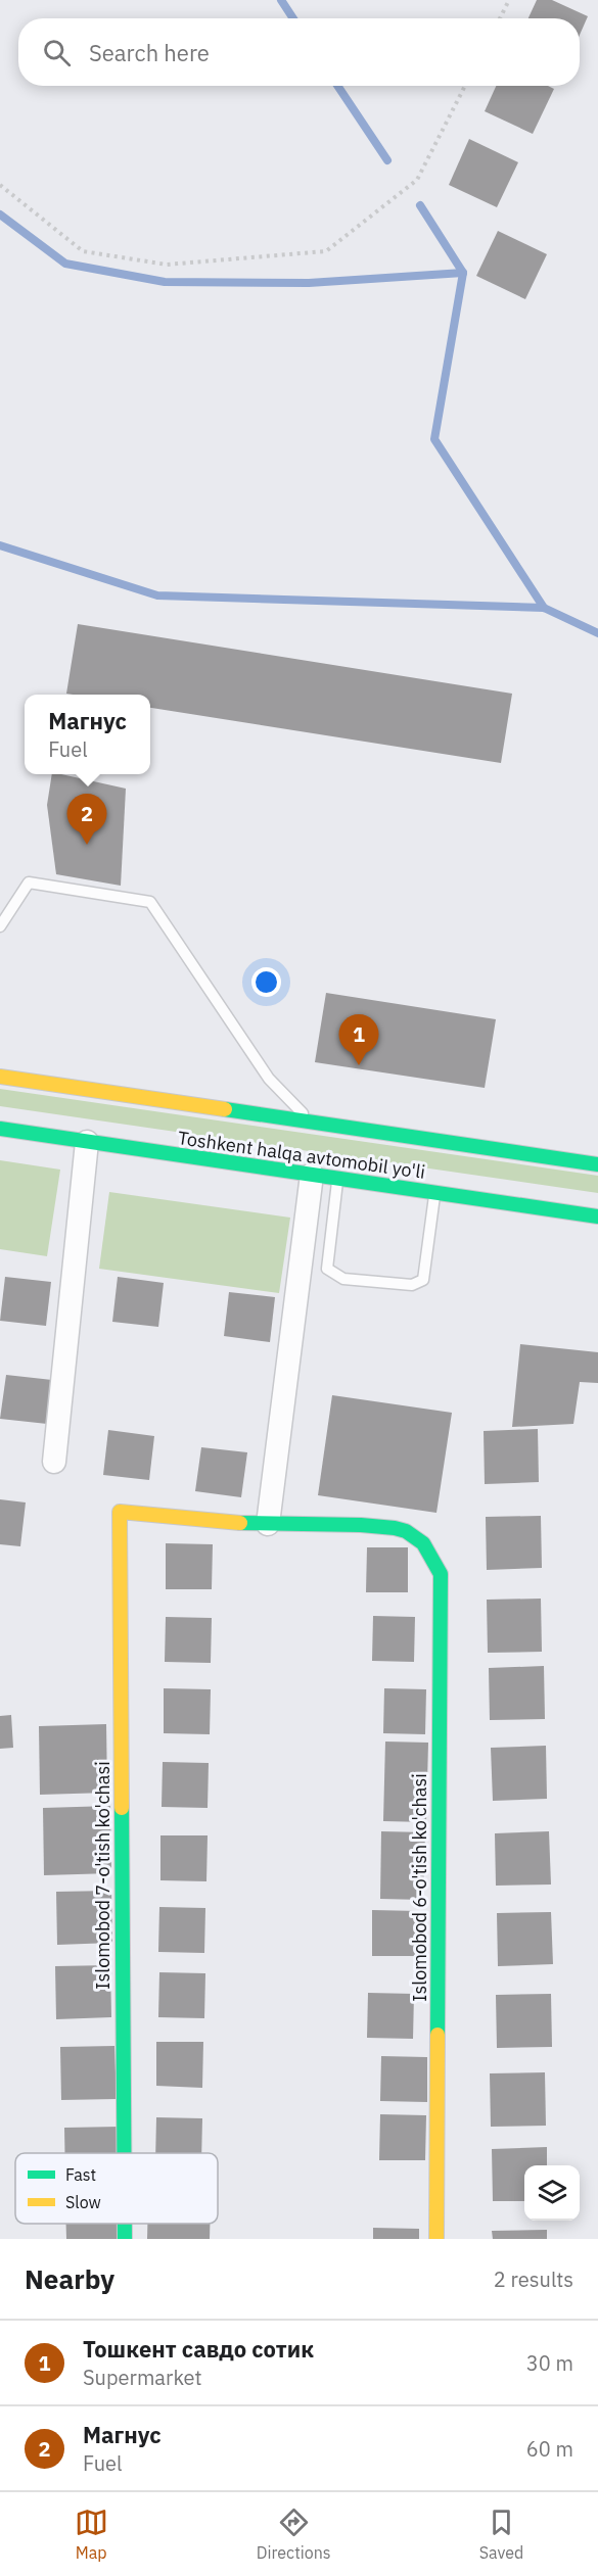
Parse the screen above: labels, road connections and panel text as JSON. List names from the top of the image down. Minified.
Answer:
{"streets":{"main road":["Toshkent halqa avtomobil yo'li","Islomobod 7-o'tish ko'chasi","Islomobod 6-o'tish ko'chasi"]},"crossings":[["Islomobod 7-o'tish ko'chasi","Islomobod 6-o'tish ko'chasi"]],"legend":["Fast","Slow"],"page":{"search":"Search here","popup":["Магнус","Fuel"],"pins":["2","1"],"heading":["Nearby","2 results"],"list":[{"mark":"1","name":"Тошкент савдо сотик","note":"Supermarket","value":"30 m"},{"mark":"2","name":"Магнус","note":"Fuel","value":"60 m"}],"nav":["Map","Directions","Saved"]}}
